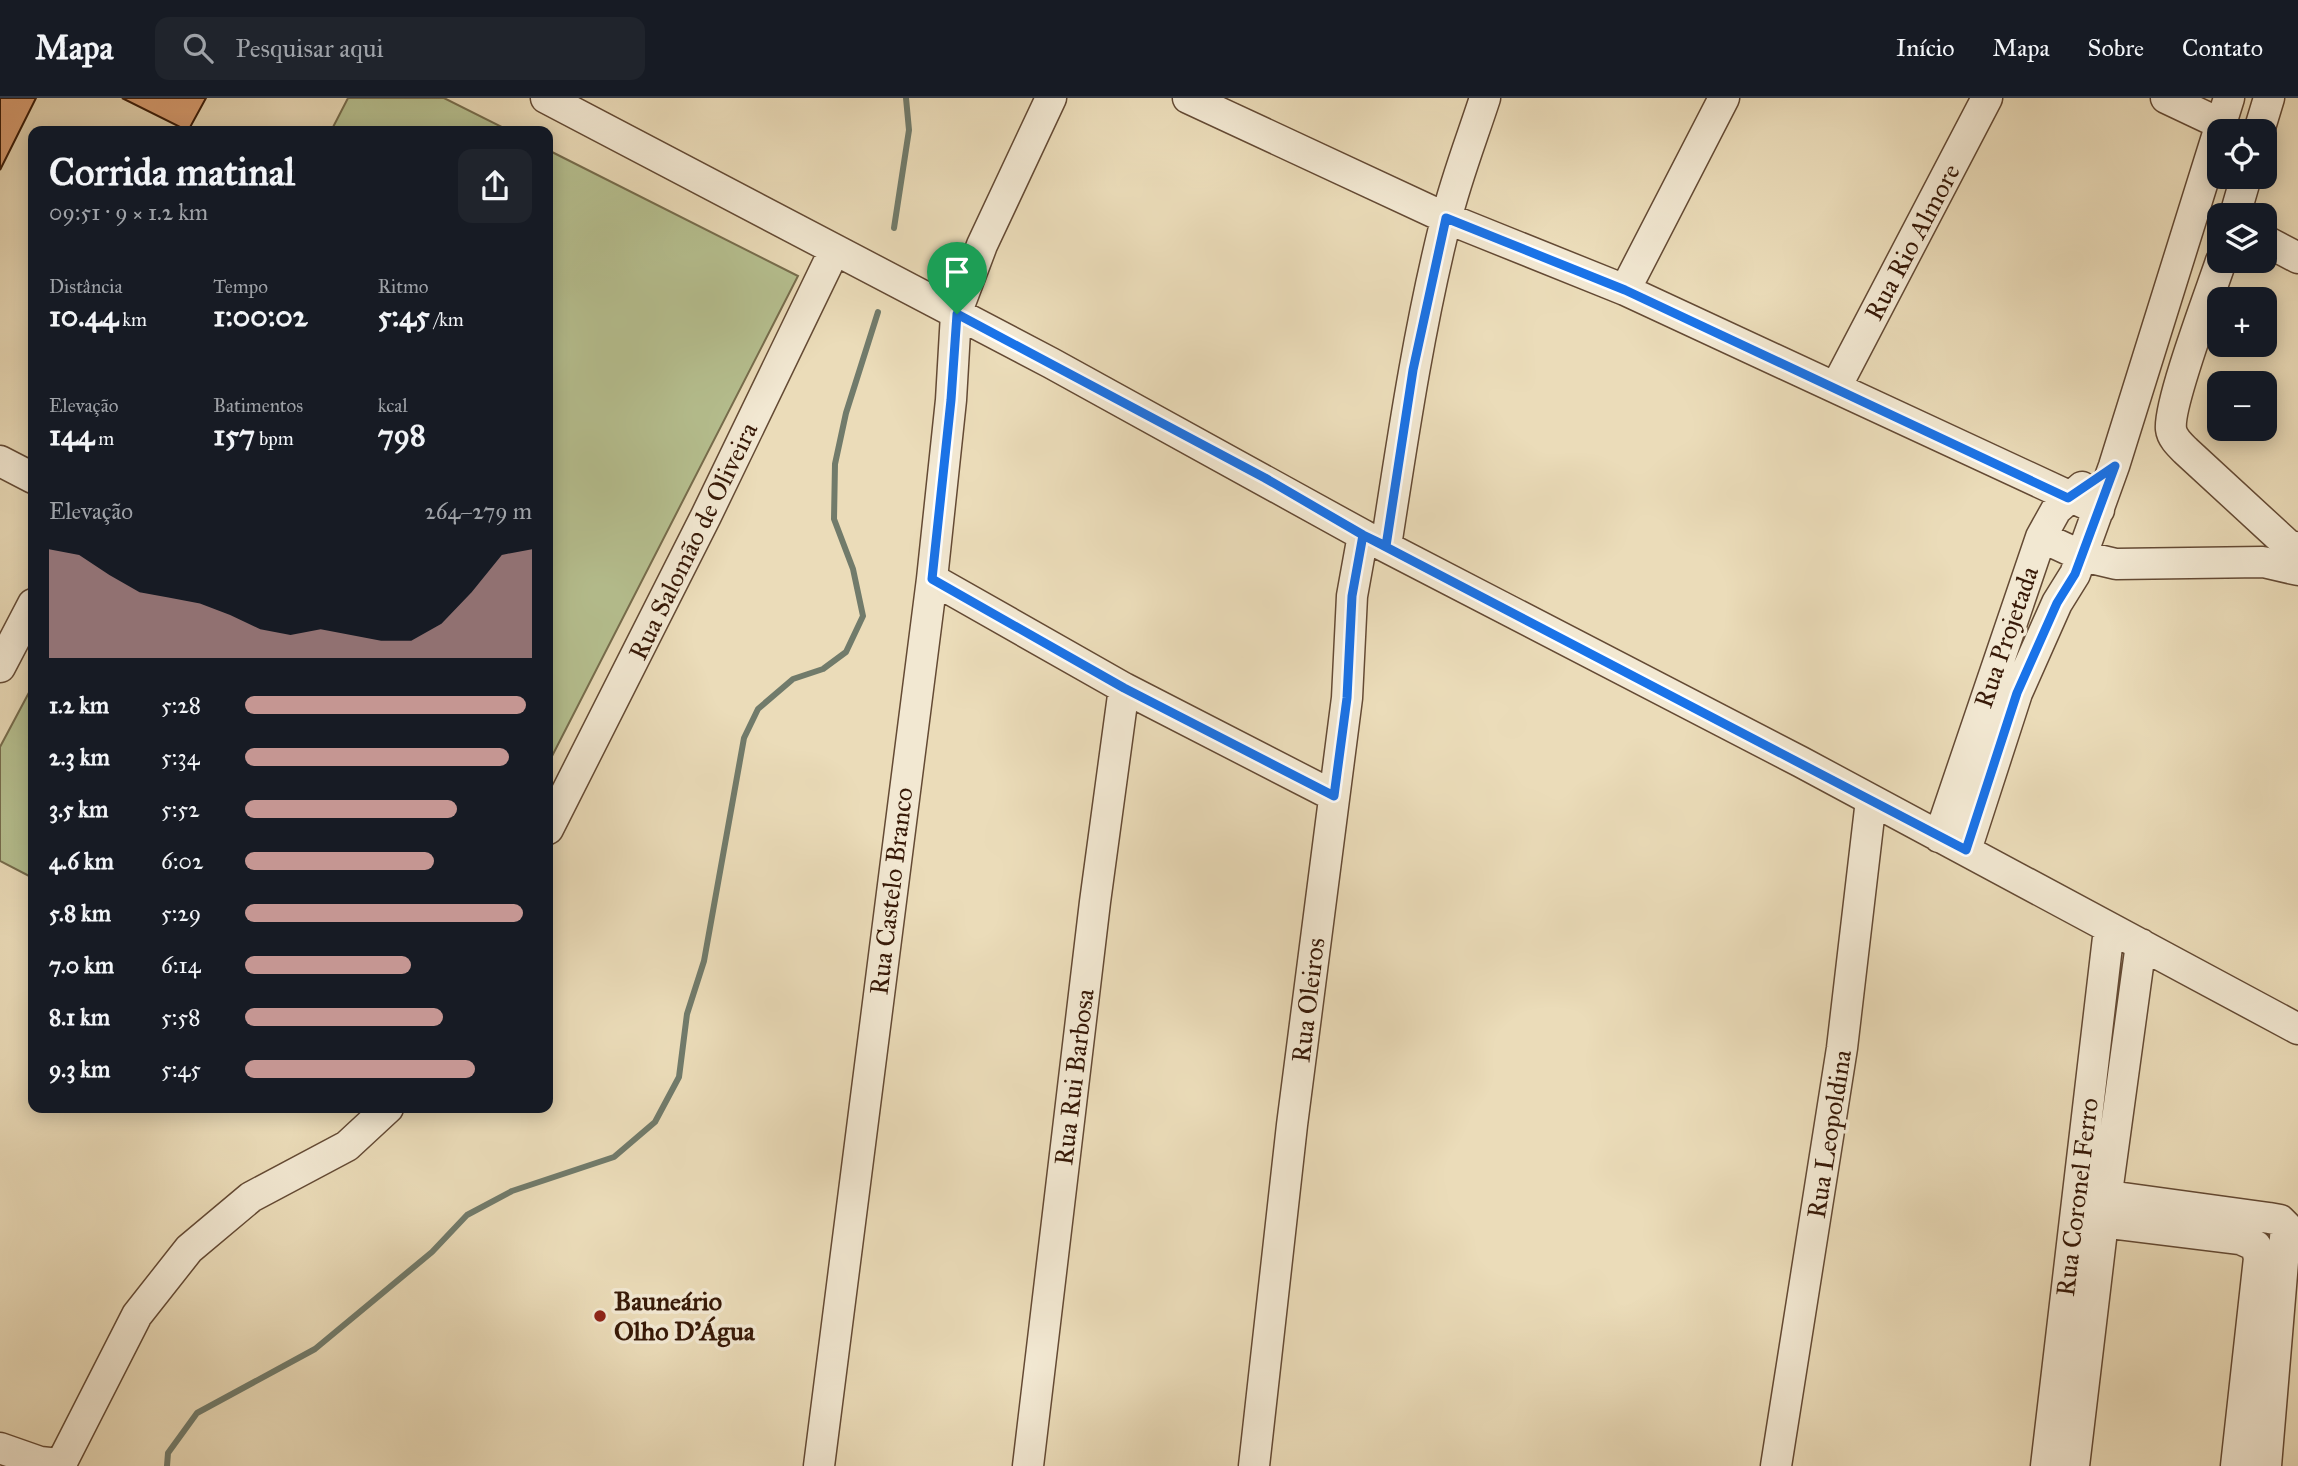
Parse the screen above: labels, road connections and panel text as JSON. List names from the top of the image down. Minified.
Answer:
{"streets":{"street":["Rua Rio Almore","Rua Salomão de Oliveira","Rua Projetada","Rua Castelo Branco","Rua Oleiros","Rua Rui Barbosa","Rua Leopoldina","Rua Coronel Ferro"]},"places":["Bauneário Olho D'Água"],"page":{"header":"Mapa","search":"Pesquisar aqui","nav":["Início","Mapa","Sobre","Contato"],"map_buttons":["+","−"],"heading":["Corrida matinal","09:51 · 9 × 1.2 km"],"stats":[["Distância","10.44 km"],["Tempo","1:00:02"],["Ritmo","5:45 /km"],["Elevação","144 m"],["Batimentos","157 bpm"],["kcal","798"]],"chart":["Elevação","264–279 m"],"list":[{"name":"1.2 km","note":"5:28"},{"name":"2.3 km","note":"5:34"},{"name":"3.5 km","note":"5:52"},{"name":"4.6 km","note":"6:02"},{"name":"5.8 km","note":"5:29"},{"name":"7.0 km","note":"6:14"},{"name":"8.1 km","note":"5:58"},{"name":"9.3 km","note":"5:45"}]}}
